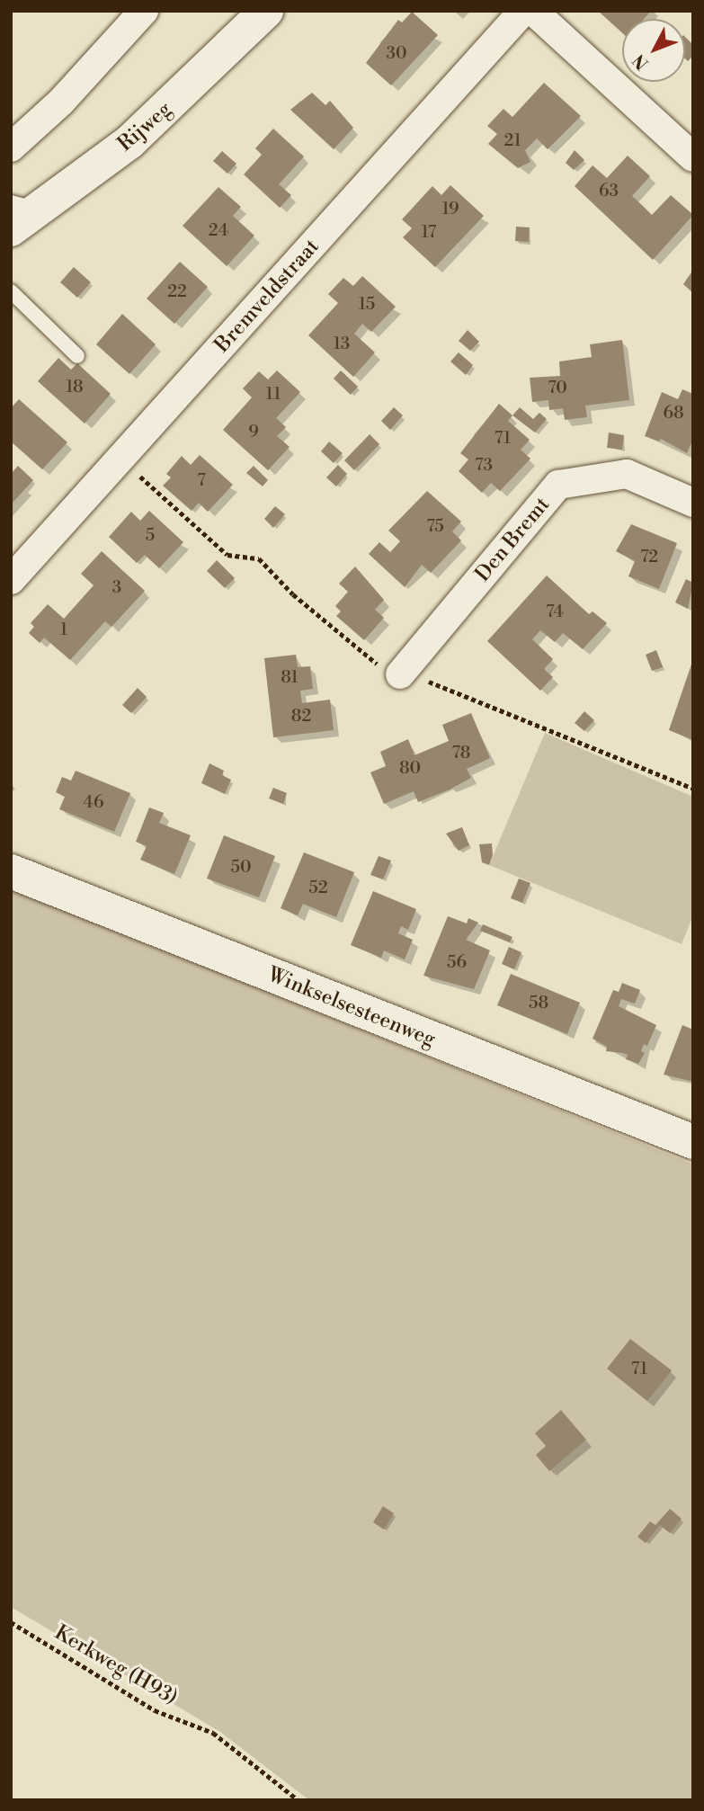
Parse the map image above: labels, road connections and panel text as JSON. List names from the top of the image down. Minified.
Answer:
{"streets":{"street":["Rijweg","Bremveldstraat","Den Bremt","Winkselsesteenweg"],"path":["Kerkweg (H93)"]},"house_numbers":["30","21","63","19","24","17","22","15","13","18","70","11","68","9","71","73","7","75","5","72","3","74","1","81","82","78","80","46","50","52","56","58","71"],"north":"bottom left"}
